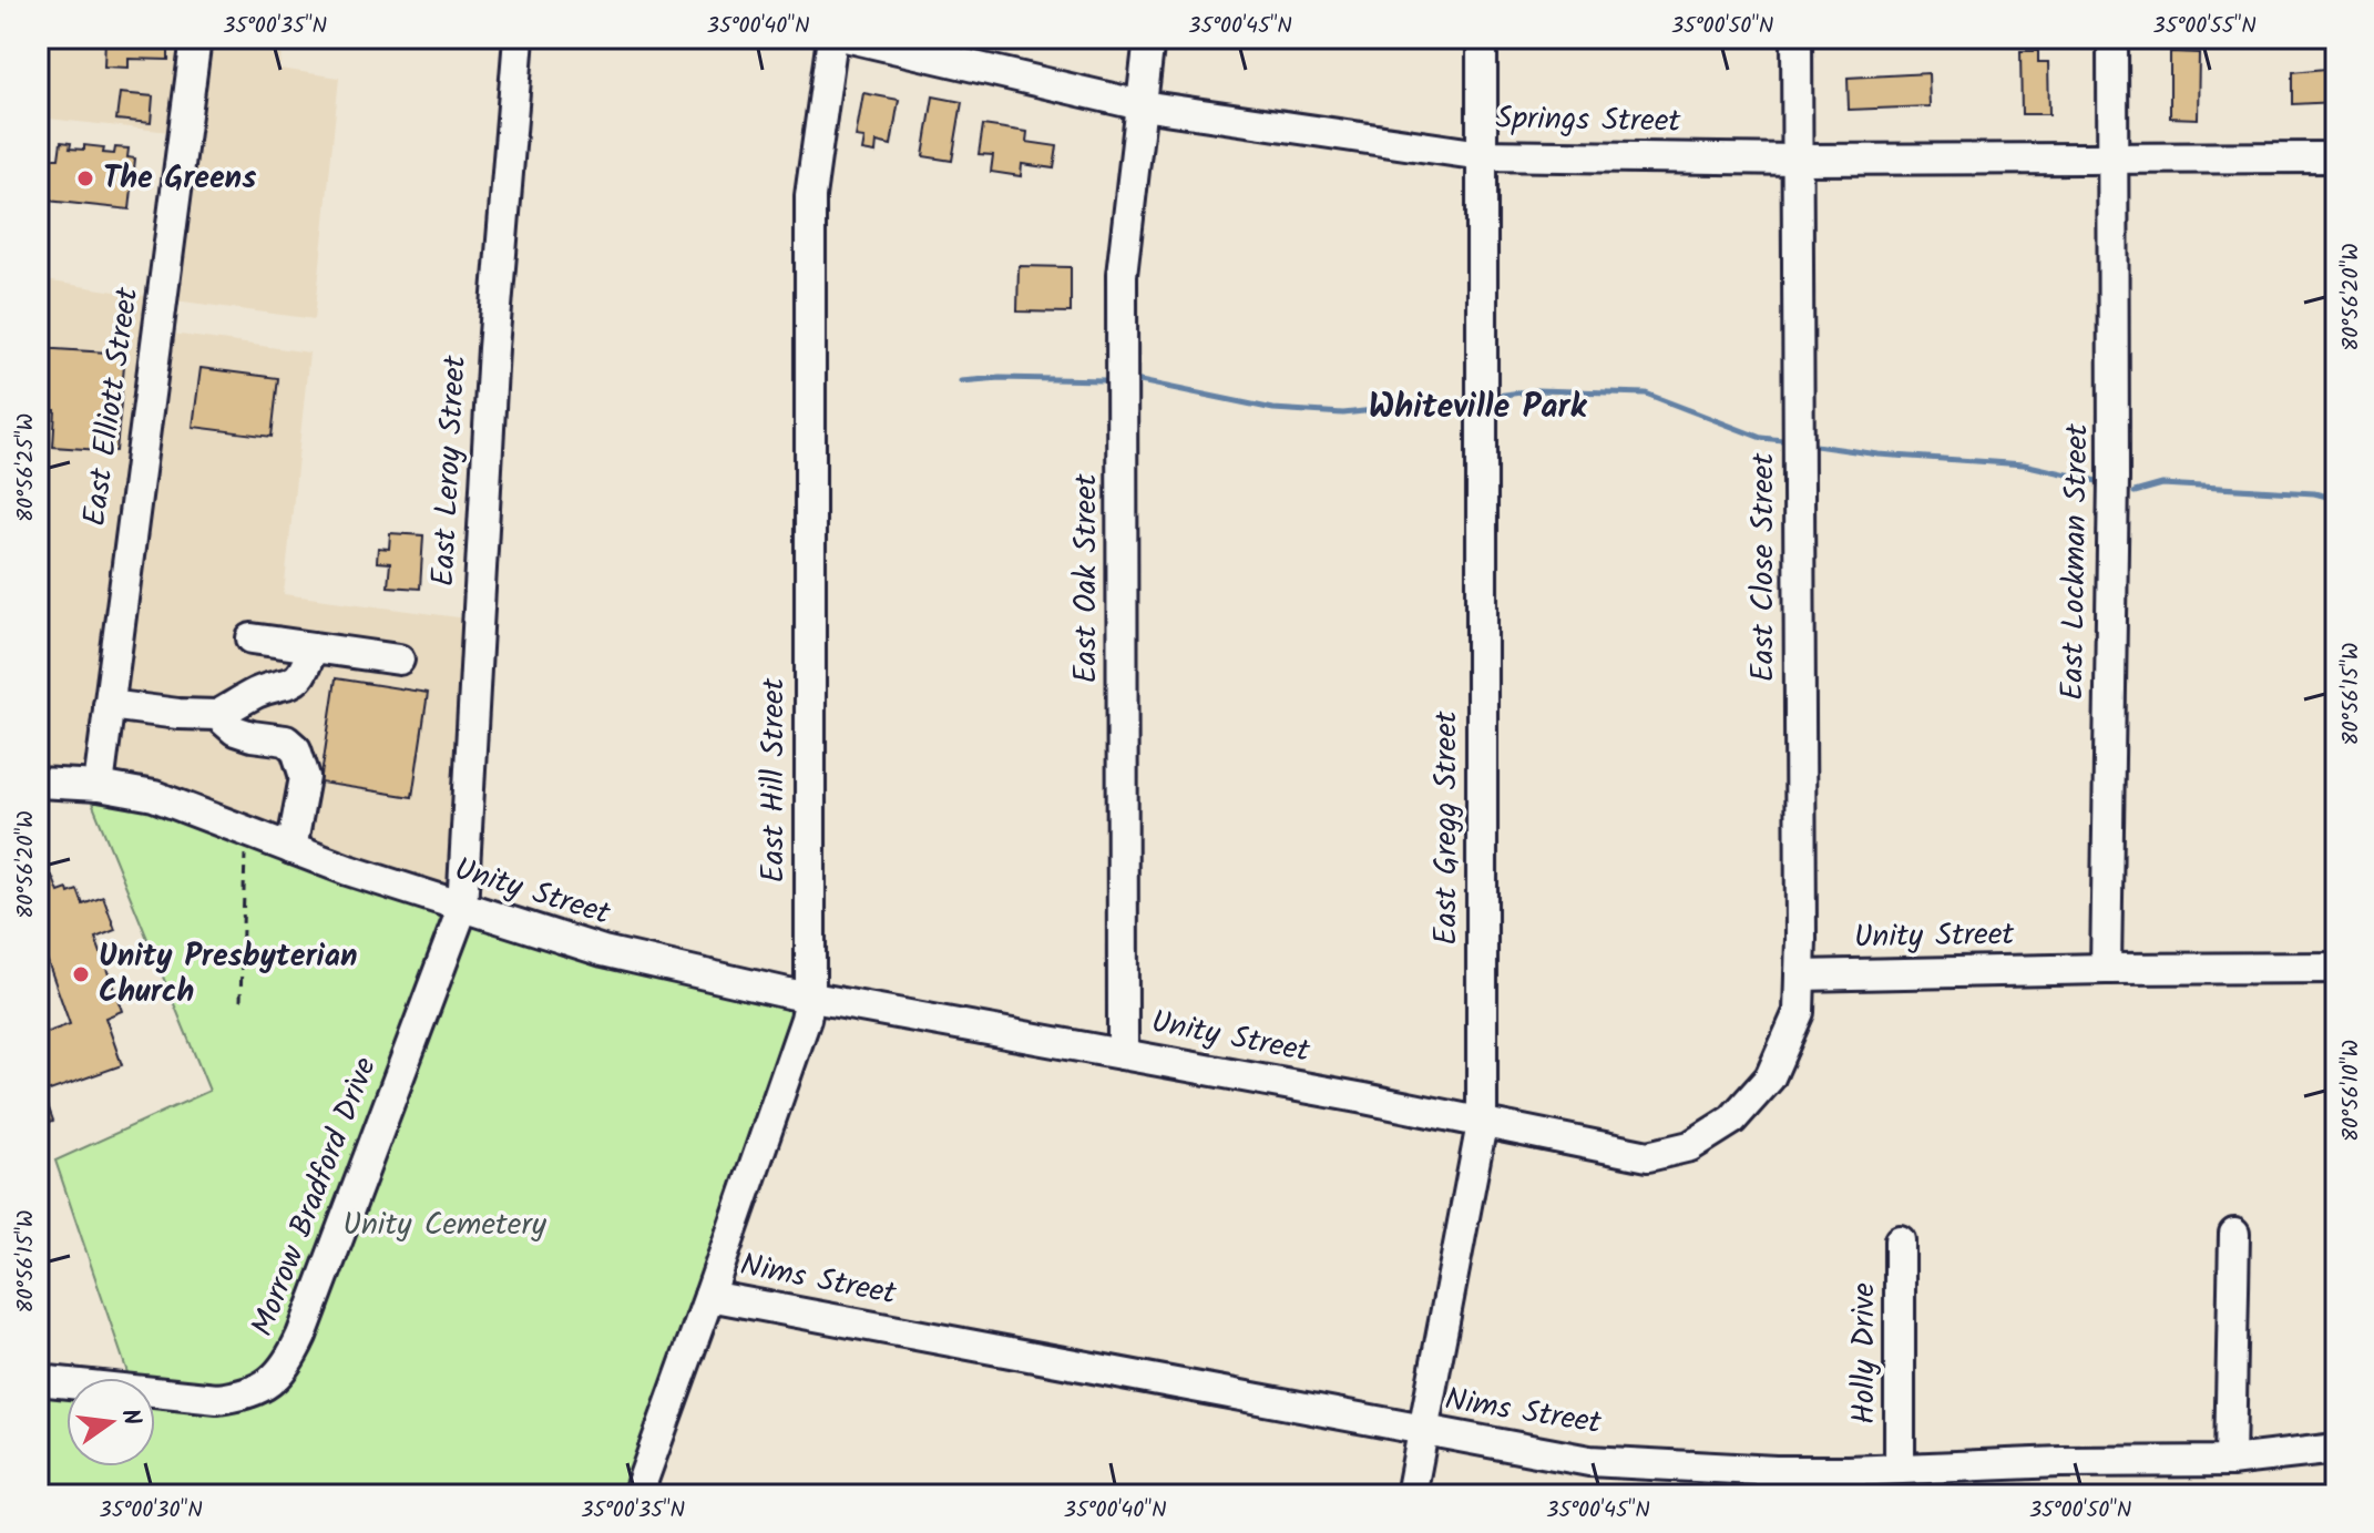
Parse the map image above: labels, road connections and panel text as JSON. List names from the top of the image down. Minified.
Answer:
{"streets":{"street":["Springs Street","East Elliott Street","East Leroy Street","East Lockman Street","East Close Street","East Oak Street","East Hill Street","East Gregg Street","Unity Street","Morrow Bradford Drive","Nims Street","Holly Drive"]},"crossings":[["Springs Street","East Lockman Street"],["Springs Street","East Close Street"],["Springs Street","East Oak Street"],["Springs Street","East Gregg Street"],["East Elliott Street","Unity Street"],["East Leroy Street","Unity Street"],["East Leroy Street","Morrow Bradford Drive"],["East Lockman Street","Unity Street"],["East Close Street","Unity Street"],["East Oak Street","Unity Street"],["East Hill Street","Unity Street"],["East Hill Street","Nims Street"],["East Gregg Street","Unity Street"],["East Gregg Street","Nims Street"],["Unity Street","Morrow Bradford Drive"],["Nims Street","Holly Drive"]],"districts":["Whiteville Park"],"parks":["Unity Cemetery"],"places":["The Greens","Unity Presbyterian Church"],"north":"right","coordinates":["35°00'35\"N","35°00'40\"N","35°00'45\"N","35°00'50\"N","35°00'55\"N","80°56'20\"W","80°56'25\"W","80°56'15\"W","80°56'10\"W","35°00'30\"N"]}
